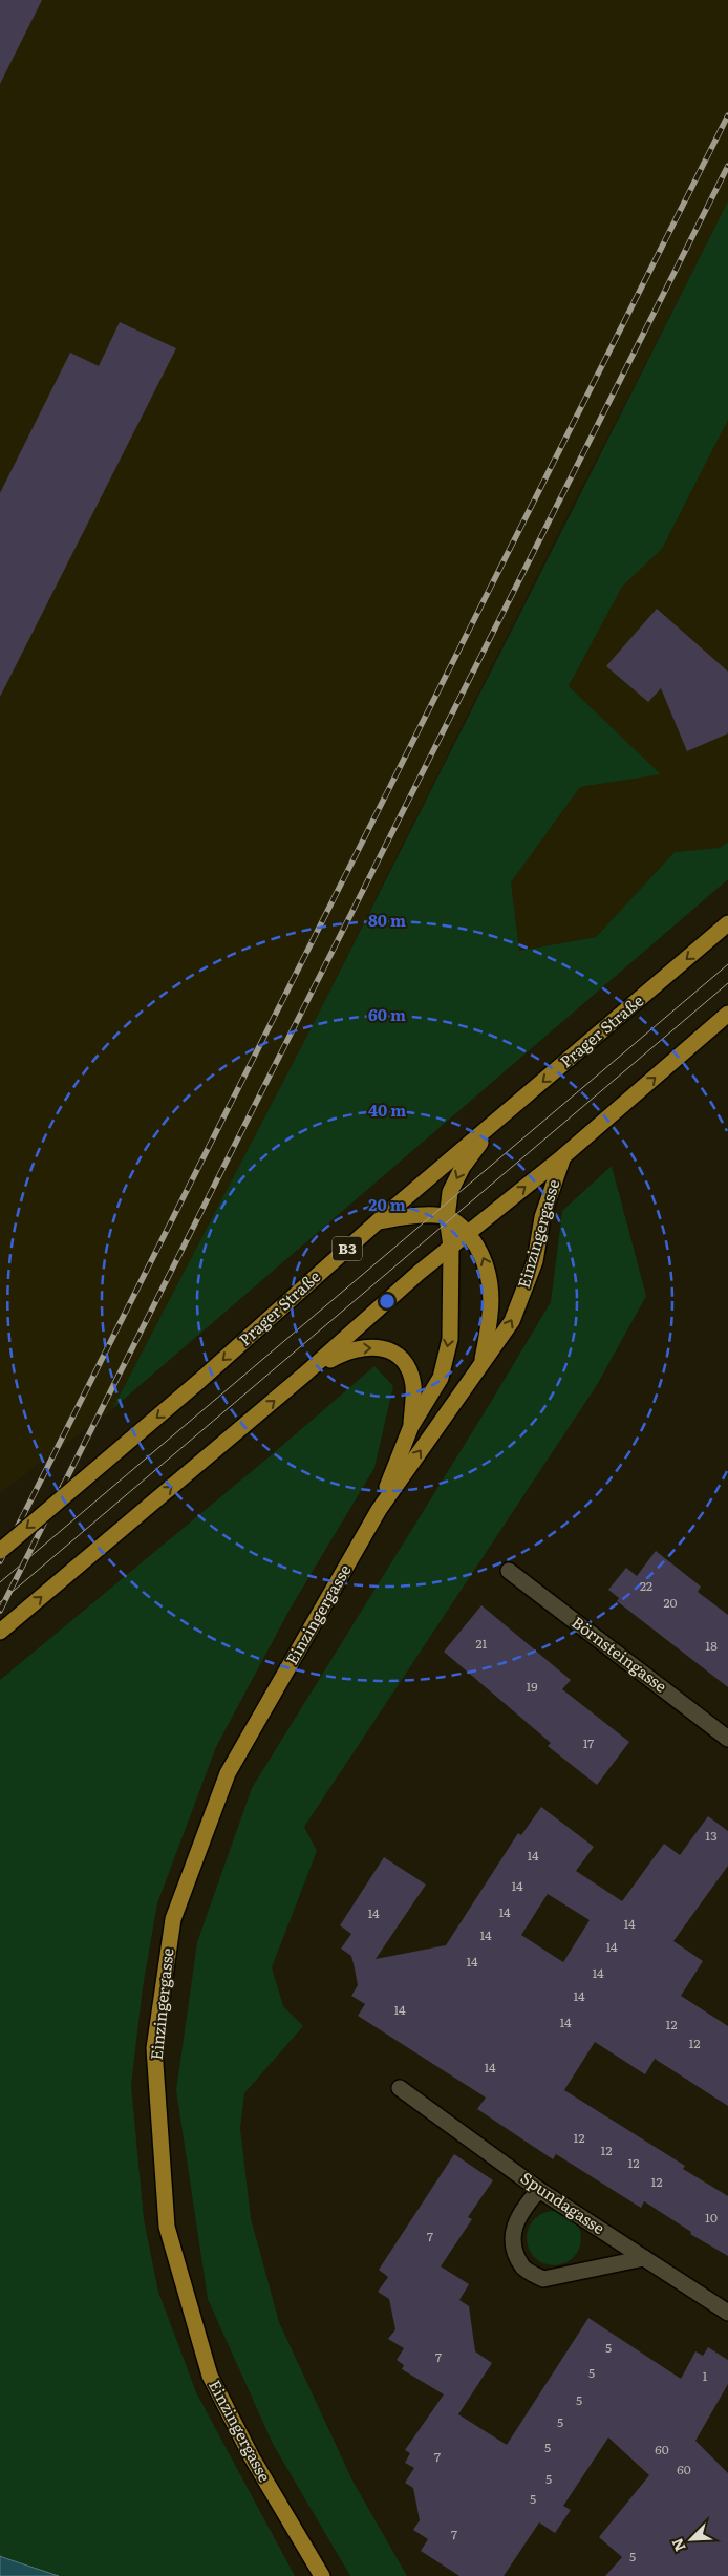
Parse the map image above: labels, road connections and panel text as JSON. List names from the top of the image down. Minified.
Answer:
{"streets":{"main road":["Prager Straße","Einzingergasse","B3"],"street":["Börnsteingasse","Spundagasse"]},"crossings":[["Prager Straße","Einzingergasse"]],"house_numbers":["22","20","21","18","19","17","13","14","14","14","14","14","14","14","14","14","14","14","14","12","12","14","12","12","12","12","10","7","5","7","5","1","5","5","5","60","7","60","5","5","7","5"],"north":"bottom left","rings":["80 m","60 m","40 m","20 m"]}
